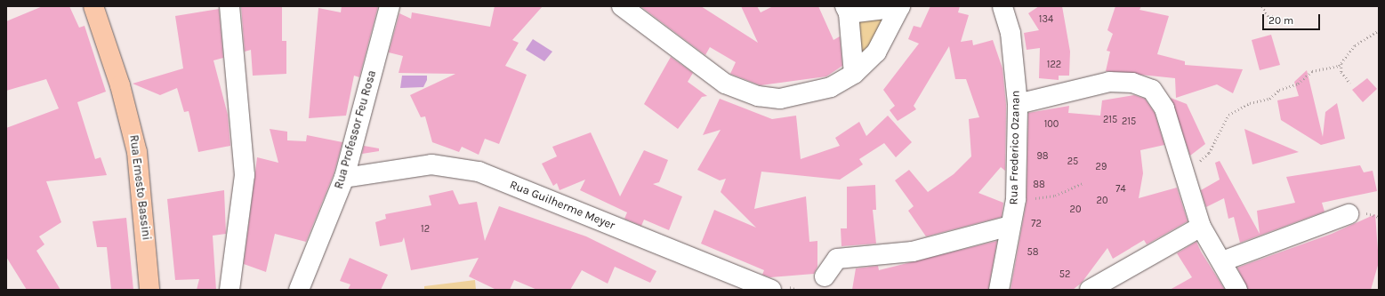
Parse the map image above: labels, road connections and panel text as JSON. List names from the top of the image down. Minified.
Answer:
{"streets":{"main road":["Rua Ernesto Bassini"],"street":["Rua Professor Feu Rosa","Rua Frederico Ozanan","Rua Guilherme Meyer"]},"crossings":[["Rua Professor Feu Rosa","Rua Guilherme Meyer"]],"house_numbers":["134","122","215","215","100","98","25","29","88","74","20","20","72","12","58","52"],"scale_bar":"20 m"}
